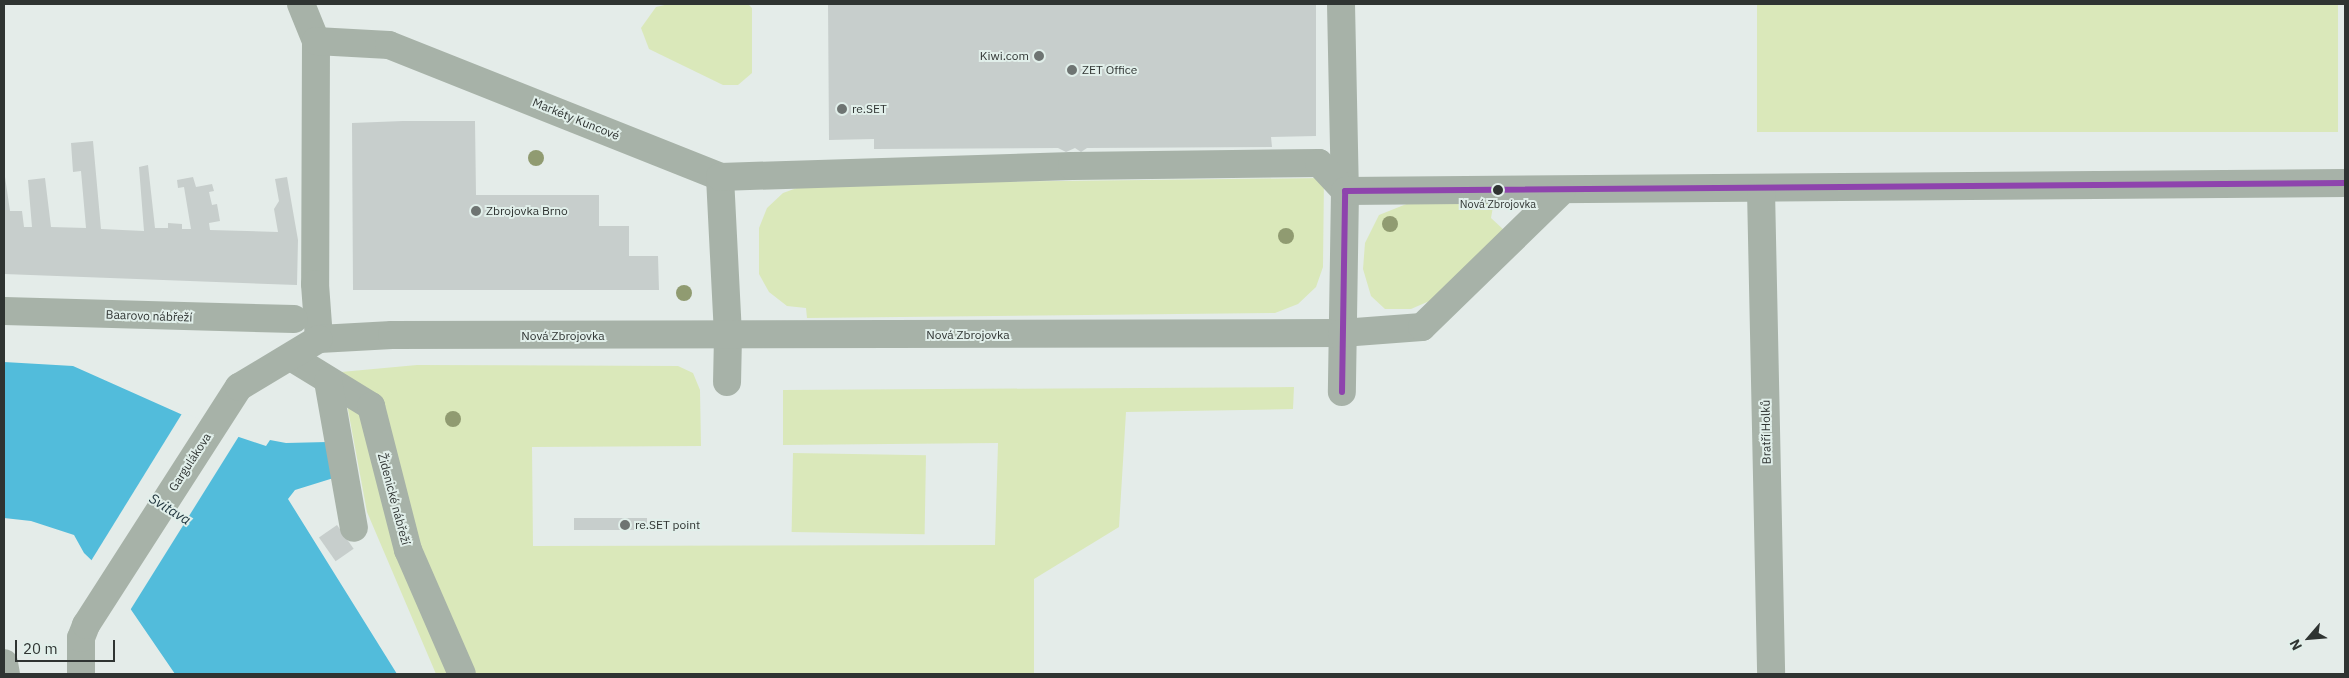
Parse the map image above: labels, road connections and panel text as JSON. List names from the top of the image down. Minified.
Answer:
{"streets":{"street":["Markéty Kuncové","Baarovo nábřeží","Nová Zbrojovka","Bratří Holků","Gargulákova","Židenické nábřeží"]},"crossings":[["Nová Zbrojovka","Gargulákova"],["Gargulákova","Židenické nábřeží"]],"water":["Svitava"],"places":["Kiwi.com","ZET Office","re.SET","Nová Zbrojovka","Zbrojovka Brno","re.SET point"],"scale_bar":"20 m","north":"bottom left"}
